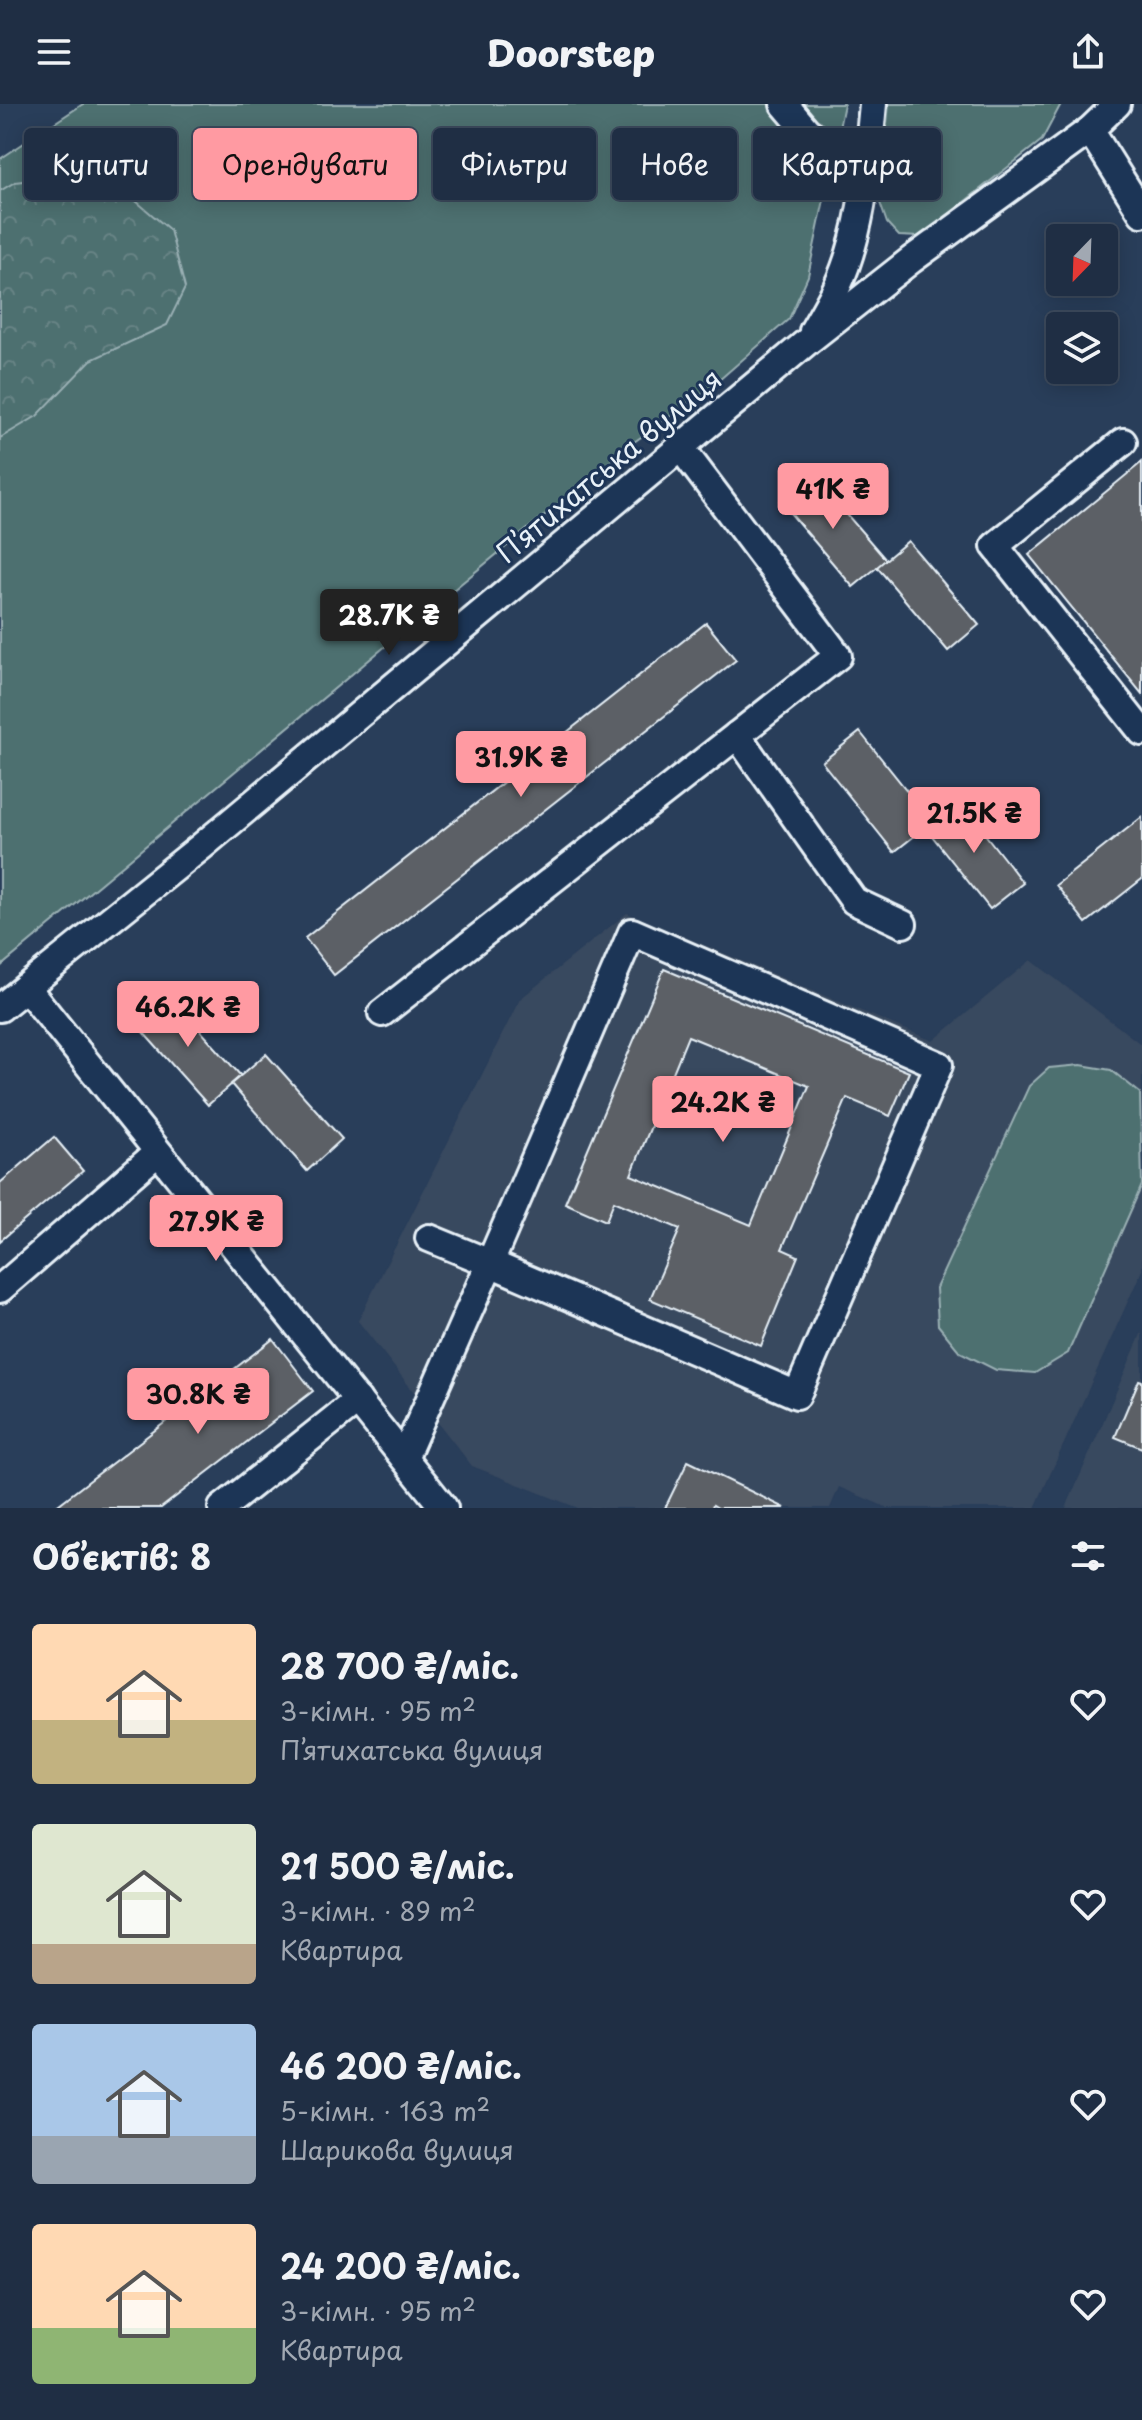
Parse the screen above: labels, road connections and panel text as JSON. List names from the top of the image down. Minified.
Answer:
{"streets":{"street":["П’ятихатська вулиця"]},"north":"bottom left","page":{"header":"Doorstep","chip":["Купити","Орендувати","Фільтри","Нове","Квартира"],"price":["41K ₴","28.7K ₴","31.9K ₴","21.5K ₴","46.2K ₴","24.2K ₴","27.9K ₴","30.8K ₴"],"heading":"Об’єктів: 8","list":[{"name":"28 700 ₴/міс.","note":"3-кімн. · 95 m² · П’ятихатська вулиця"},{"name":"21 500 ₴/міс.","note":"3-кімн. · 89 m² · Квартира"},{"name":"46 200 ₴/міс.","note":"5-кімн. · 163 m² · Шарикова вулиця"},{"name":"24 200 ₴/міс.","note":"3-кімн. · 95 m² · Квартира"}]}}
